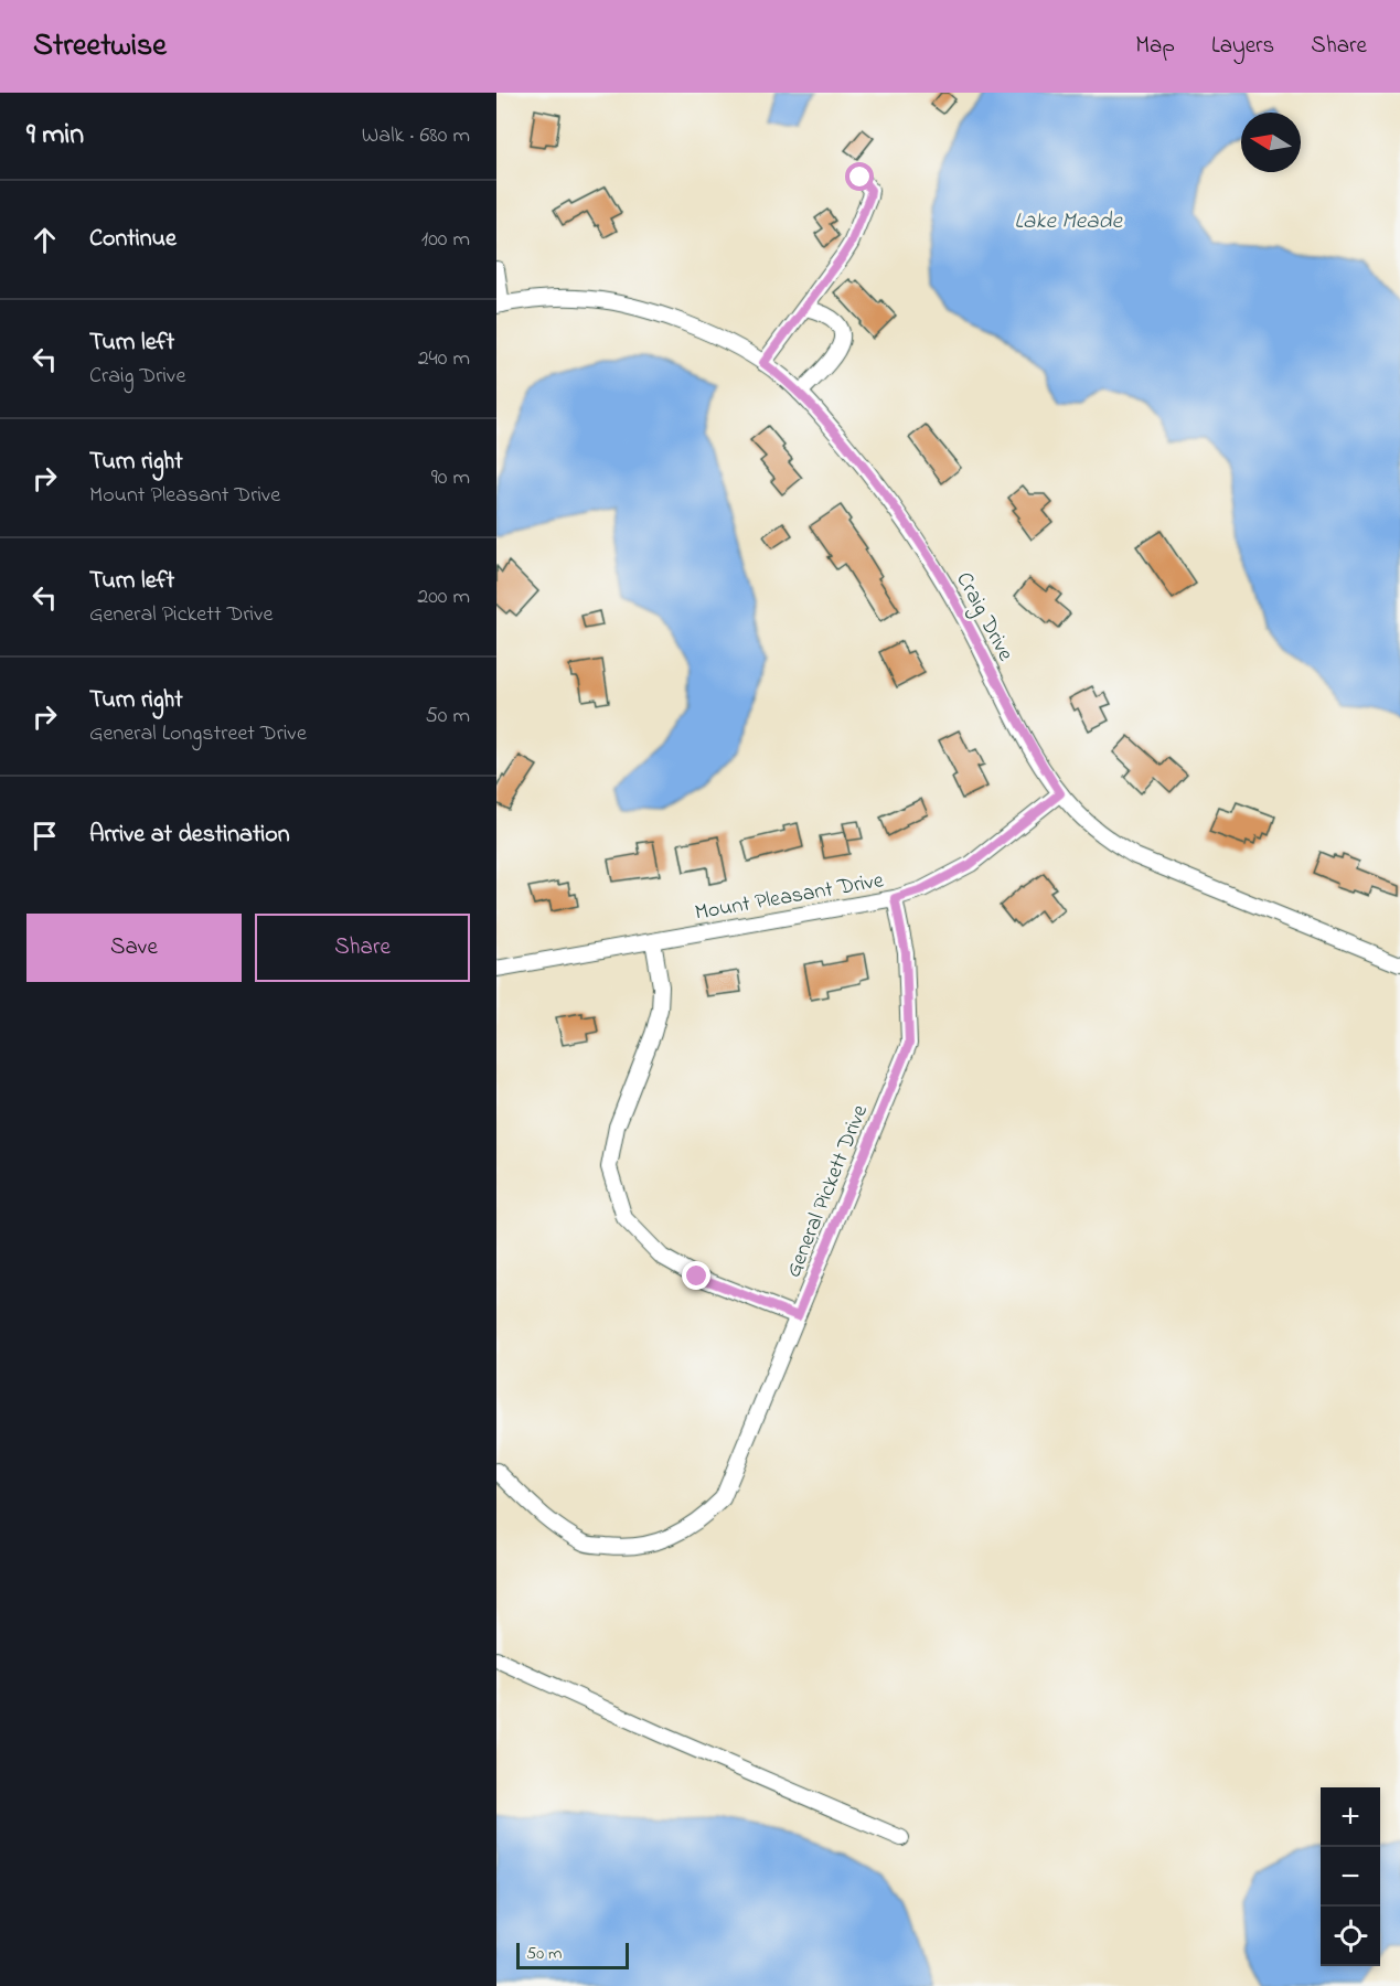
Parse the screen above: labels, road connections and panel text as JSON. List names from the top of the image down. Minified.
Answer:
{"streets":{"street":["Craig Drive","Mount Pleasant Drive","General Pickett Drive"]},"crossings":[["Craig Drive","Mount Pleasant Drive"],["Mount Pleasant Drive","General Pickett Drive"]],"water":["Lake Meade"],"scale_bar":"50 m","north":"left","page":{"header":"Streetwise","nav":["Map","Layers","Share"],"heading":["9 min","Walk · 680 m"],"list":[["Continue","100 m"],["Turn left","Craig Drive","240 m"],["Turn right","Mount Pleasant Drive","90 m"],["Turn left","General Pickett Drive","200 m"],["Turn right","General Longstreet Drive","50 m"],"Arrive at destination"],"buttons":["Save","Share"],"map_buttons":["+","−"],"scale":"50 m"}}
